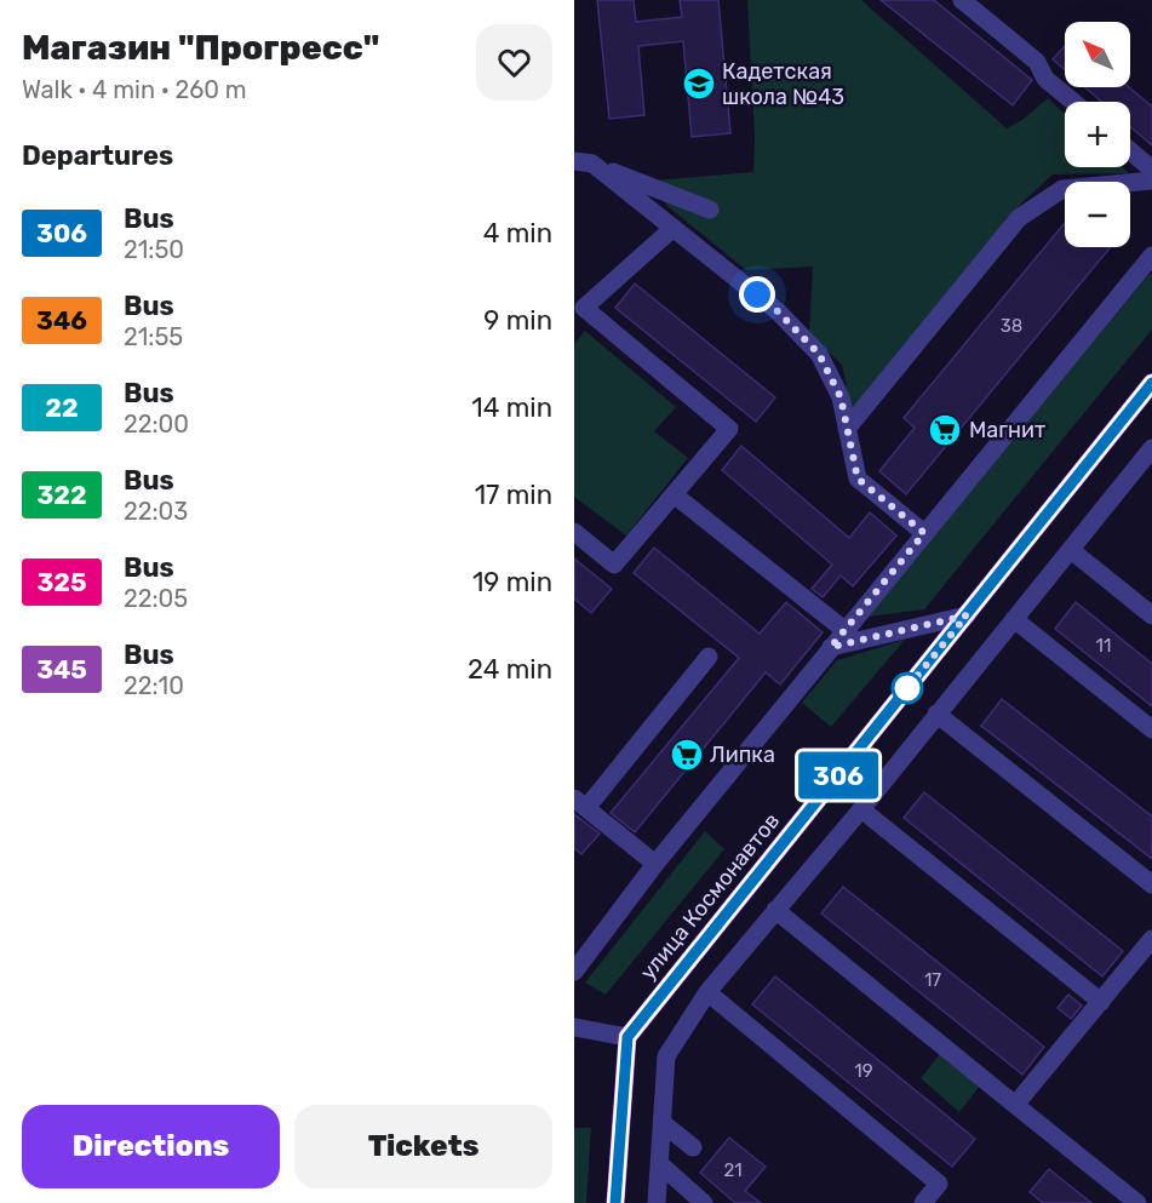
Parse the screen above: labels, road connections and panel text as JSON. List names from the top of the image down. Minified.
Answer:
{"streets":{"main road":["улица Космонавтов"]},"places":{"school or university":["Кадетская школа №43"],"supermarket":["Магнит","Липка"]},"lines":["bus line 306"],"house_numbers":["38","11","17","19","21"],"north":"top left","page":{"heading":[["Магазин \"Прогресс\"","Walk · 4 min · 260 m"],"Departures"],"on_map":"306","map_buttons":["+","−"],"list":[{"mark":"306","name":"Bus","note":"21:50","value":"4 min"},{"mark":"346","name":"Bus","note":"21:55","value":"9 min"},{"mark":"22","name":"Bus","note":"22:00","value":"14 min"},{"mark":"322","name":"Bus","note":"22:03","value":"17 min"},{"mark":"325","name":"Bus","note":"22:05","value":"19 min"},{"mark":"345","name":"Bus","note":"22:10","value":"24 min"}],"buttons":["Directions","Tickets"]}}
